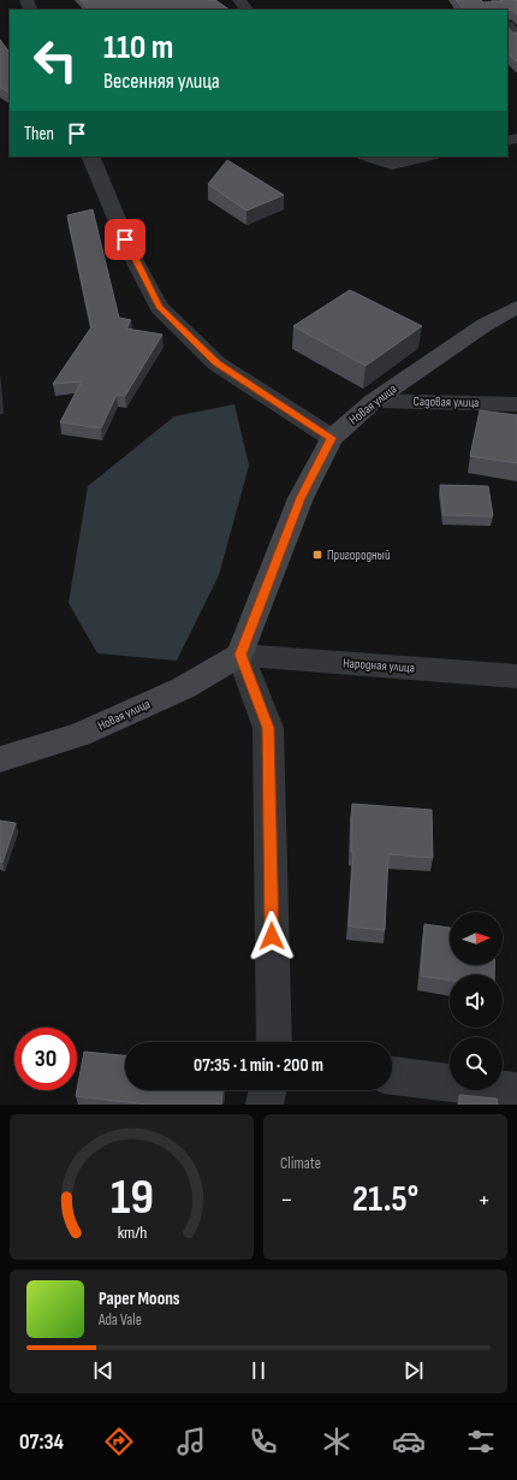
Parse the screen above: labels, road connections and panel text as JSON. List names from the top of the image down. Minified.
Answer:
{"streets":{"street":["Садовая улица","Новая улица","Народная улица"]},"crossings":[["Садовая улица","Новая улица"],["Новая улица","Народная улица"]],"places":{"transit":["Пригородный"]},"north":"right","page":{"turn":["110 m","Весенняя улица"],"then":"Then","limit":"30","trip":"07:35 · 1 min · 200 m","tile":"Climate","heat":["−","21.5°","+"],"song":["Paper Moons","Ada Vale"],"tabs":"07:34","gauge":["19","km/h"]}}
